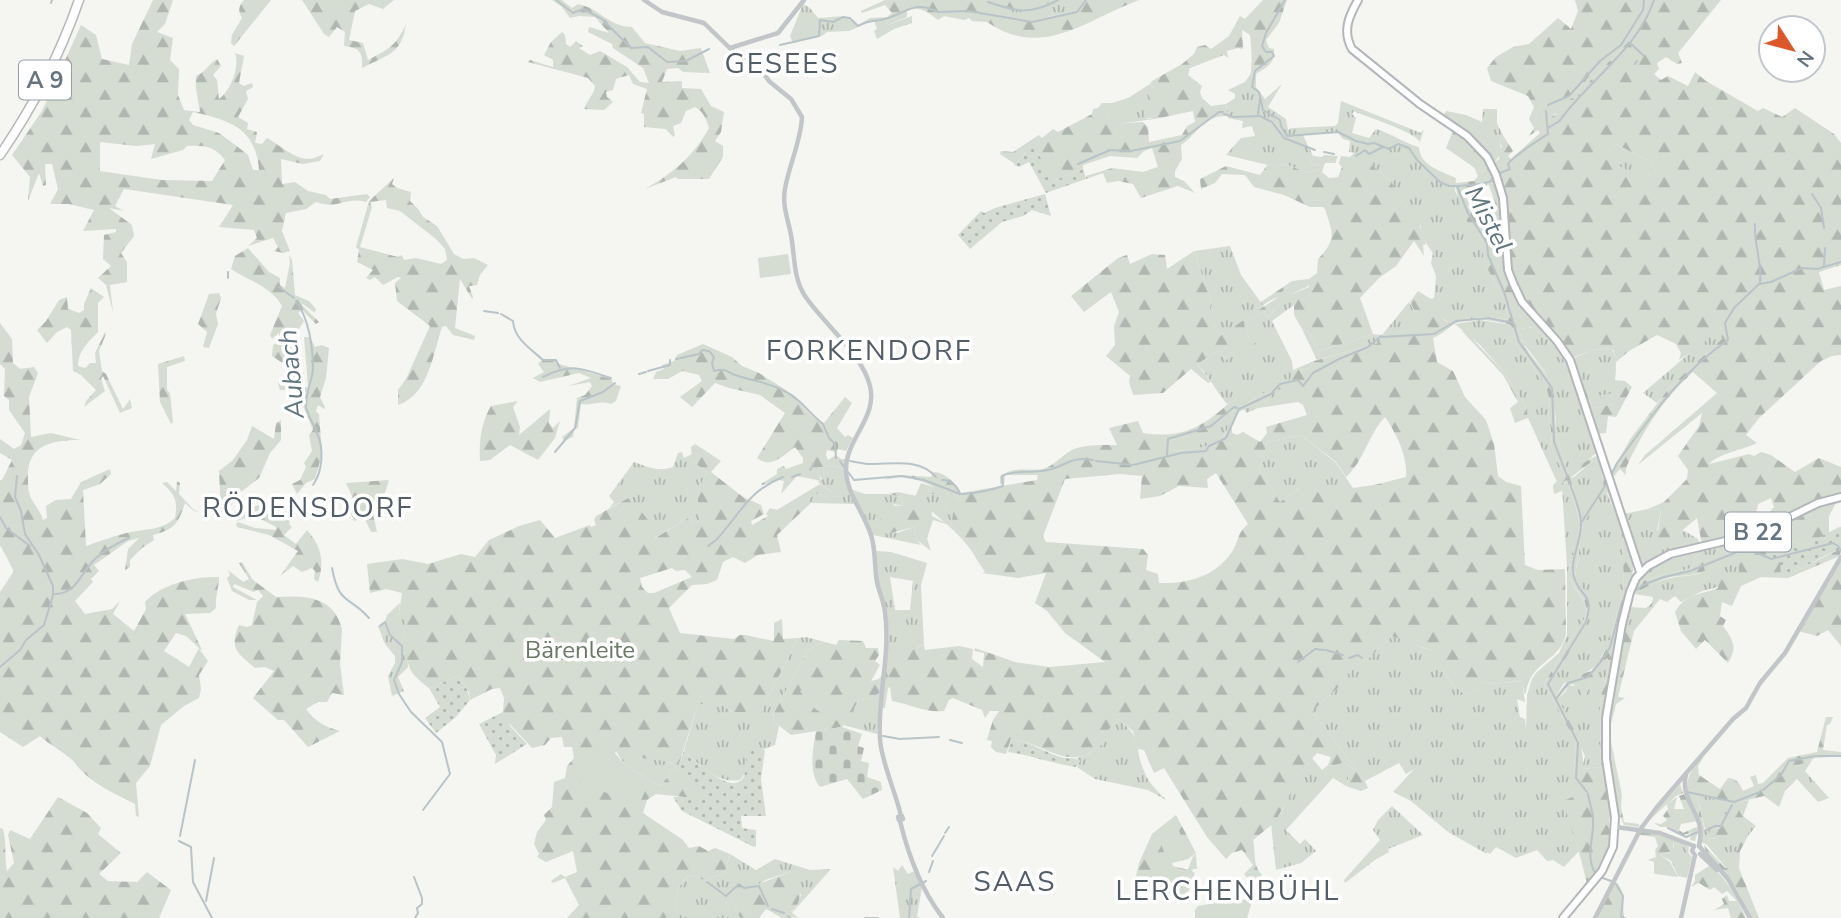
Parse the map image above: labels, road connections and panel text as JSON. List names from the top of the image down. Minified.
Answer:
{"streets":{"highway":["A 9"],"main road":["B 22"]},"districts":["GESEES","FORKENDORF","RÖDENSDORF","SAAS","LERCHENBÜHL"],"water":["Mistel","Aubach"],"parks":["Bärenleite"],"north":"bottom right"}
